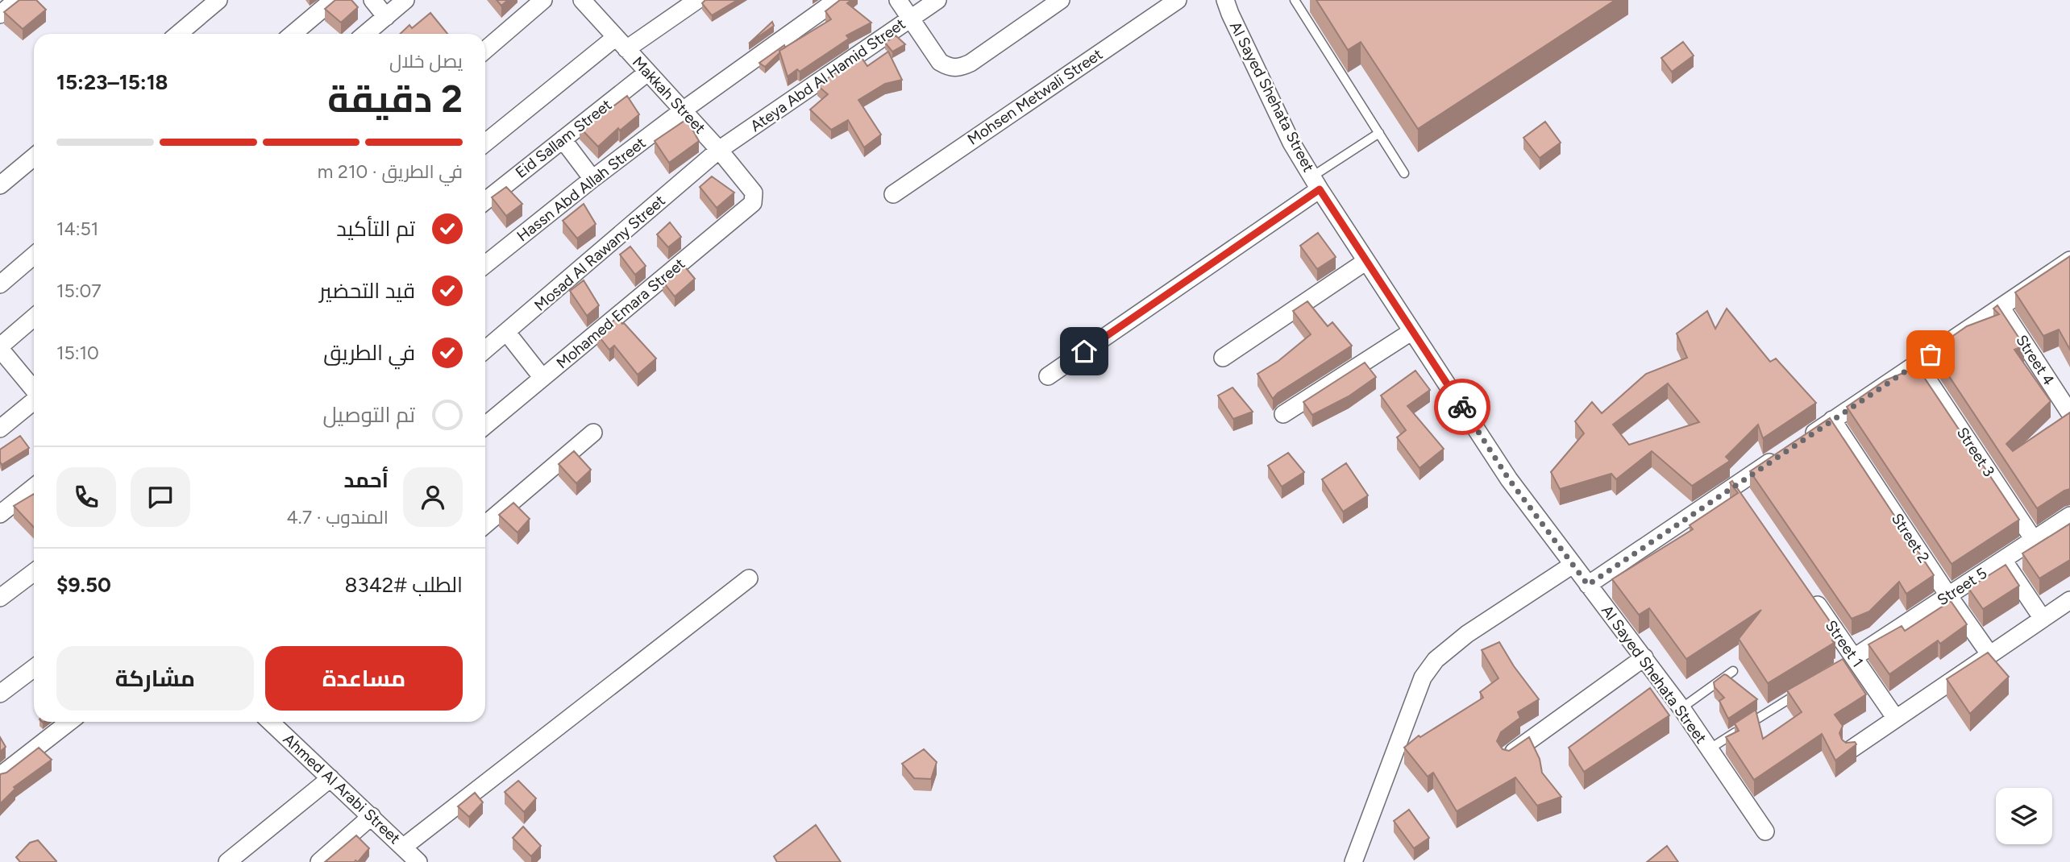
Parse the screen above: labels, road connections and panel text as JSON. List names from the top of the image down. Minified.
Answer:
{"streets":{"street":["Ateya Abd Al Hamid Street","Makkah Street","Mohsen Metwali Street","Al Sayed Shehata Street","Eid Sallam Street","Hassn Abd Allah Street","Mosad Al Rawany Street","Mohamed Emara Street","Street 4","Street 3","Street 2","Street 5","Street 1","Ahmed Al Arabi Street"]},"crossings":[["Ateya Abd Al Hamid Street","Makkah Street"],["Ateya Abd Al Hamid Street","Mosad Al Rawany Street"],["Makkah Street","Eid Sallam Street"],["Makkah Street","Hassn Abd Allah Street"],["Makkah Street","Mosad Al Rawany Street"],["Makkah Street","Mohamed Emara Street"],["Street 3","Street 5"],["Street 2","Street 5"],["Street 5","Street 1"]],"page":{"heading":["2 دقيقة","يصل خلال","15:18–15:23"],"panel":["أحمد","المندوب · 4.7","الطلب #8342","$9.50"],"bar":"في الطريق · 210 m","list":[["تم التأكيد","14:51"],["قيد التحضير","15:07"],["في الطريق","15:10"],"تم التوصيل"],"buttons":["مساعدة","مشاركة"]}}
